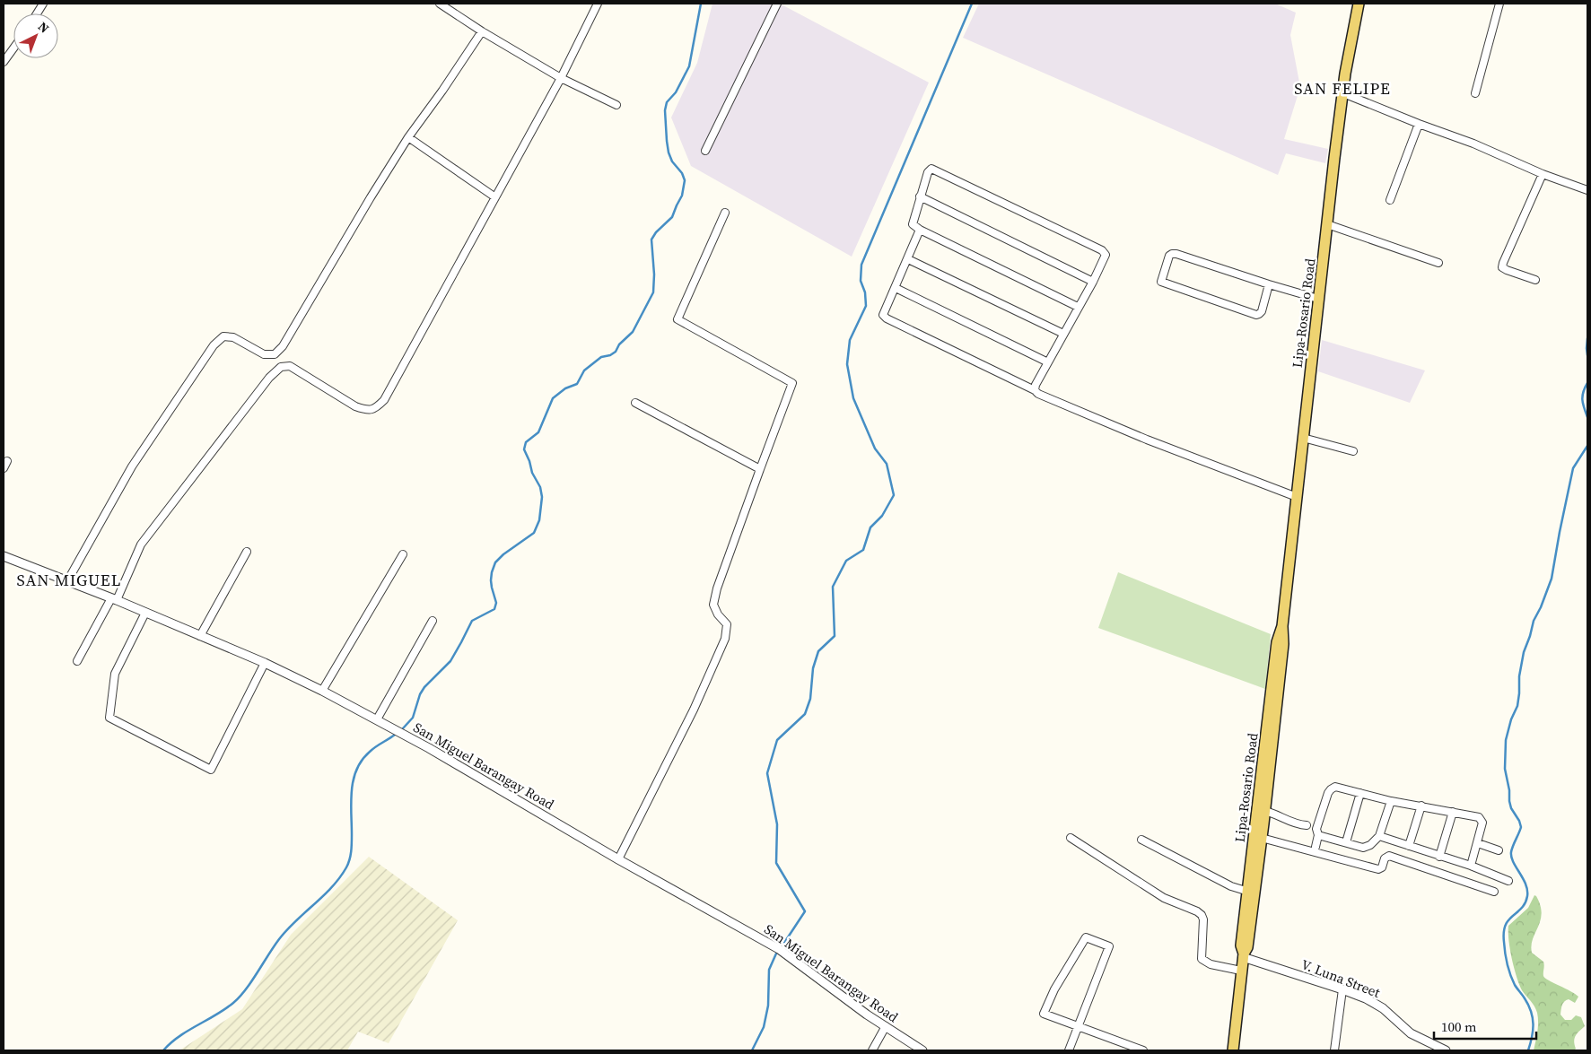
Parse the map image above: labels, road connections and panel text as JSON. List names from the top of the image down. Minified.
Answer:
{"streets":{"main road":["Lipa-Rosario Road"],"street":["San Miguel Barangay Road","V. Luna Street"]},"crossings":[["Lipa-Rosario Road","V. Luna Street"]],"districts":["SAN FELIPE","SAN MIGUEL"],"scale_bar":"100 m","north":"top right"}
